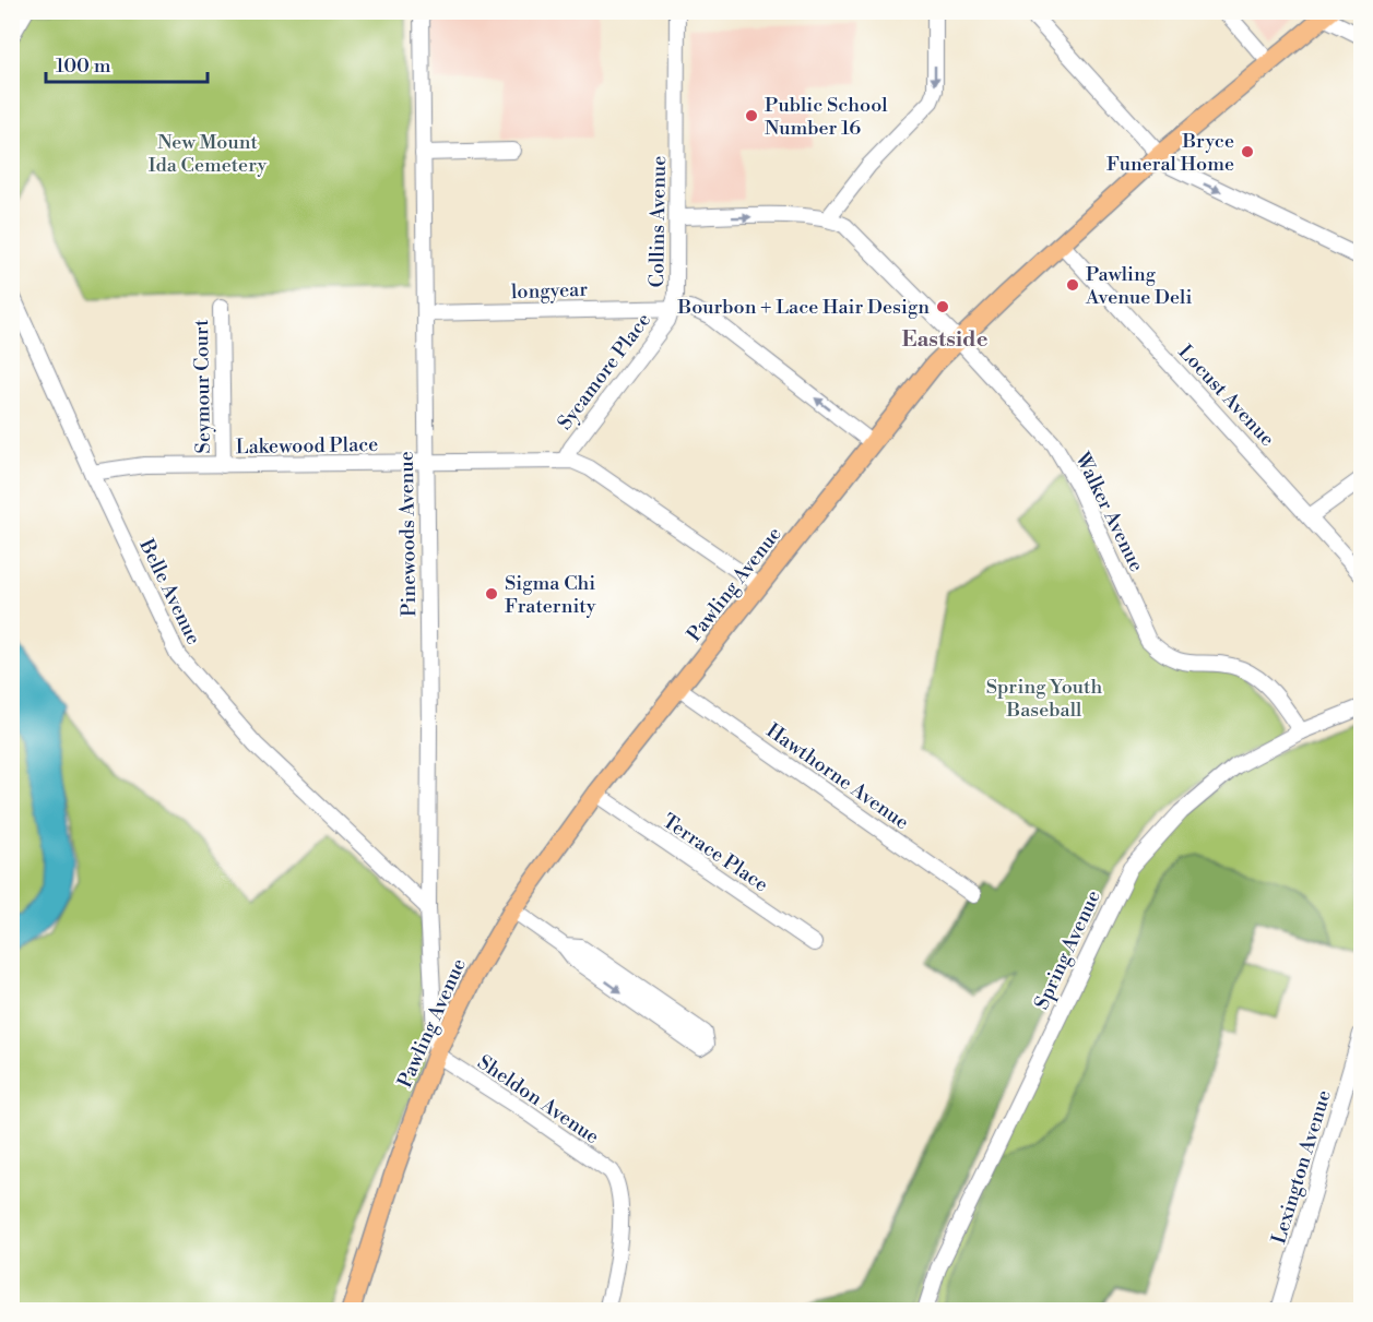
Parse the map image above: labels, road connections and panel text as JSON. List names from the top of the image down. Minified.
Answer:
{"streets":{"main road":["Pawling Avenue"],"street":["Collins Avenue","longyear","Sycamore Place","Seymour Court","Locust Avenue","Lakewood Place","Walker Avenue","Pinewoods Avenue","Belle Avenue","Hawthorne Avenue","Terrace Place","Spring Avenue","Sheldon Avenue","Lexington Avenue"]},"crossings":[["Collins Avenue","longyear"],["Collins Avenue","Sycamore Place"],["Collins Avenue","Walker Avenue"],["Collins Avenue","Pawling Avenue"],["longyear","Sycamore Place"],["longyear","Pinewoods Avenue"],["Sycamore Place","Lakewood Place"],["Seymour Court","Lakewood Place"],["Locust Avenue","Pawling Avenue"],["Lakewood Place","Pinewoods Avenue"],["Lakewood Place","Pawling Avenue"],["Lakewood Place","Belle Avenue"],["Walker Avenue","Pawling Avenue"],["Walker Avenue","Spring Avenue"],["Pinewoods Avenue","Pawling Avenue"],["Pinewoods Avenue","Belle Avenue"],["Pinewoods Avenue","Sheldon Avenue"],["Pawling Avenue","Hawthorne Avenue"],["Pawling Avenue","Terrace Place"],["Pawling Avenue","Sheldon Avenue"]],"one_way":["Collins Avenue"],"districts":["Eastside"],"parks":["New Mount Ida Cemetery","Spring Youth Baseball"],"places":["Public School Number 16","Bryce Funeral Home","Pawling Avenue Deli","Bourbon + Lace Hair Design","Sigma Chi Fraternity"],"scale_bar":"100 m"}
